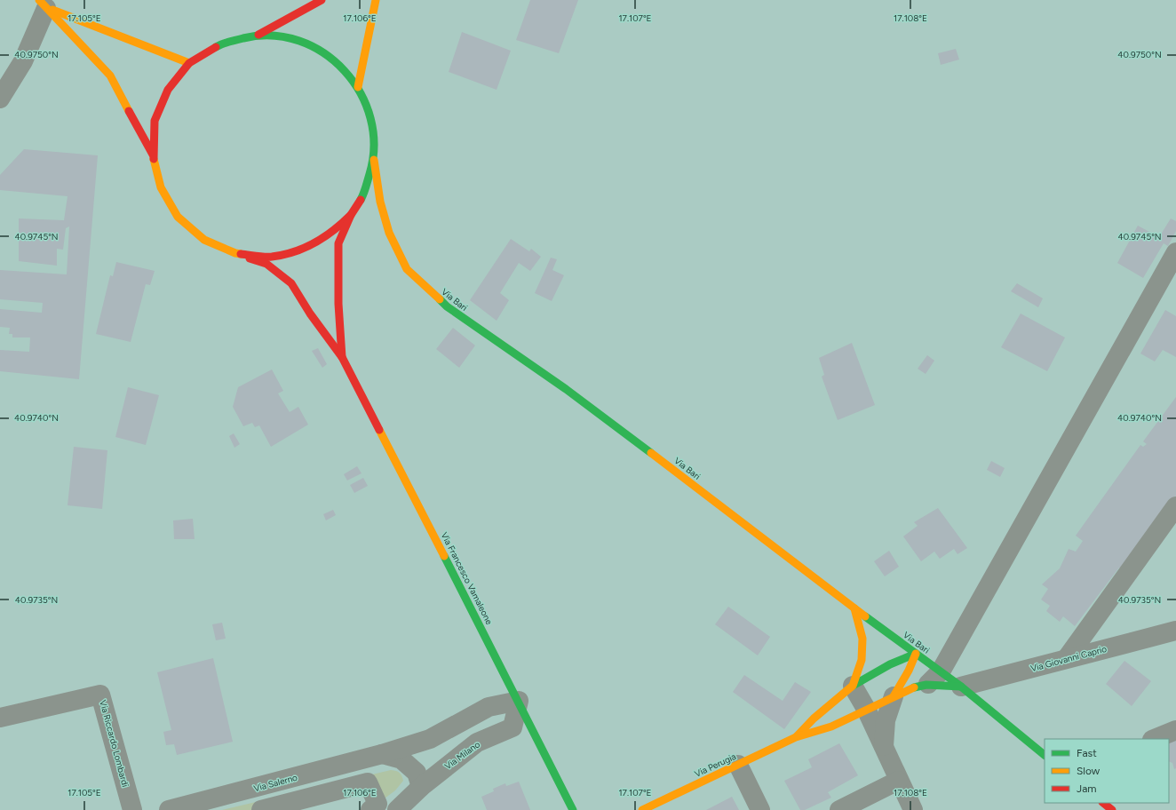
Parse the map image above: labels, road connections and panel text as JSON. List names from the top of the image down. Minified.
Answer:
{"streets":{"main road":["Via Bari","Via Francesco Vamaleone","Via Perugia"],"street":["Via Giovanni Caprio","Via Riccardo Lombardi","Via Milano","Via Salerno"]},"crossings":[["Via Bari","Via Giovanni Caprio"],["Via Francesco Vamaleone","Via Milano"],["Via Francesco Vamaleone","Via Salerno"],["Via Milano","Via Salerno"]],"legend":["Fast","Slow","Jam"],"coordinates":["17.105°E","17.106°E","17.107°E","17.108°E","40.9750°N","40.9745°N","40.9740°N","40.9735°N"]}
